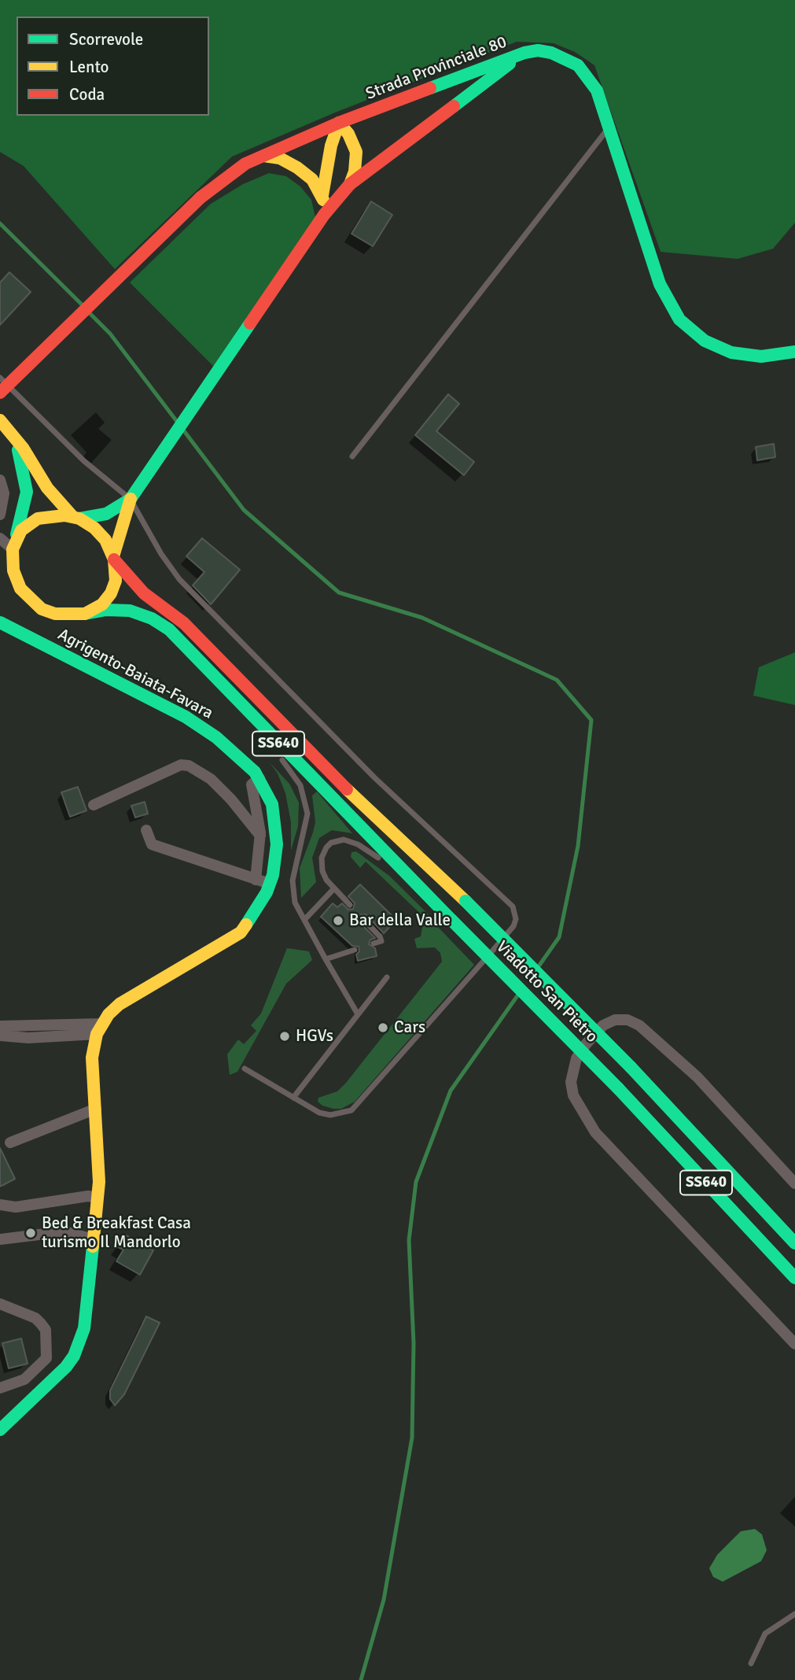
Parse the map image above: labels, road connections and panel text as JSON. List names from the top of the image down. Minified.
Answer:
{"streets":{"main road":["Strada Provinciale 80","Agrigento-Baiata-Favara","SS640","Viadotto San Pietro"]},"crossings":[["SS640","Viadotto San Pietro"]],"places":["Bar della Valle","Cars","HGVs","Bed & Breakfast Casa turismo Il Mandorlo"],"legend":["Scorrevole","Lento","Coda"]}
